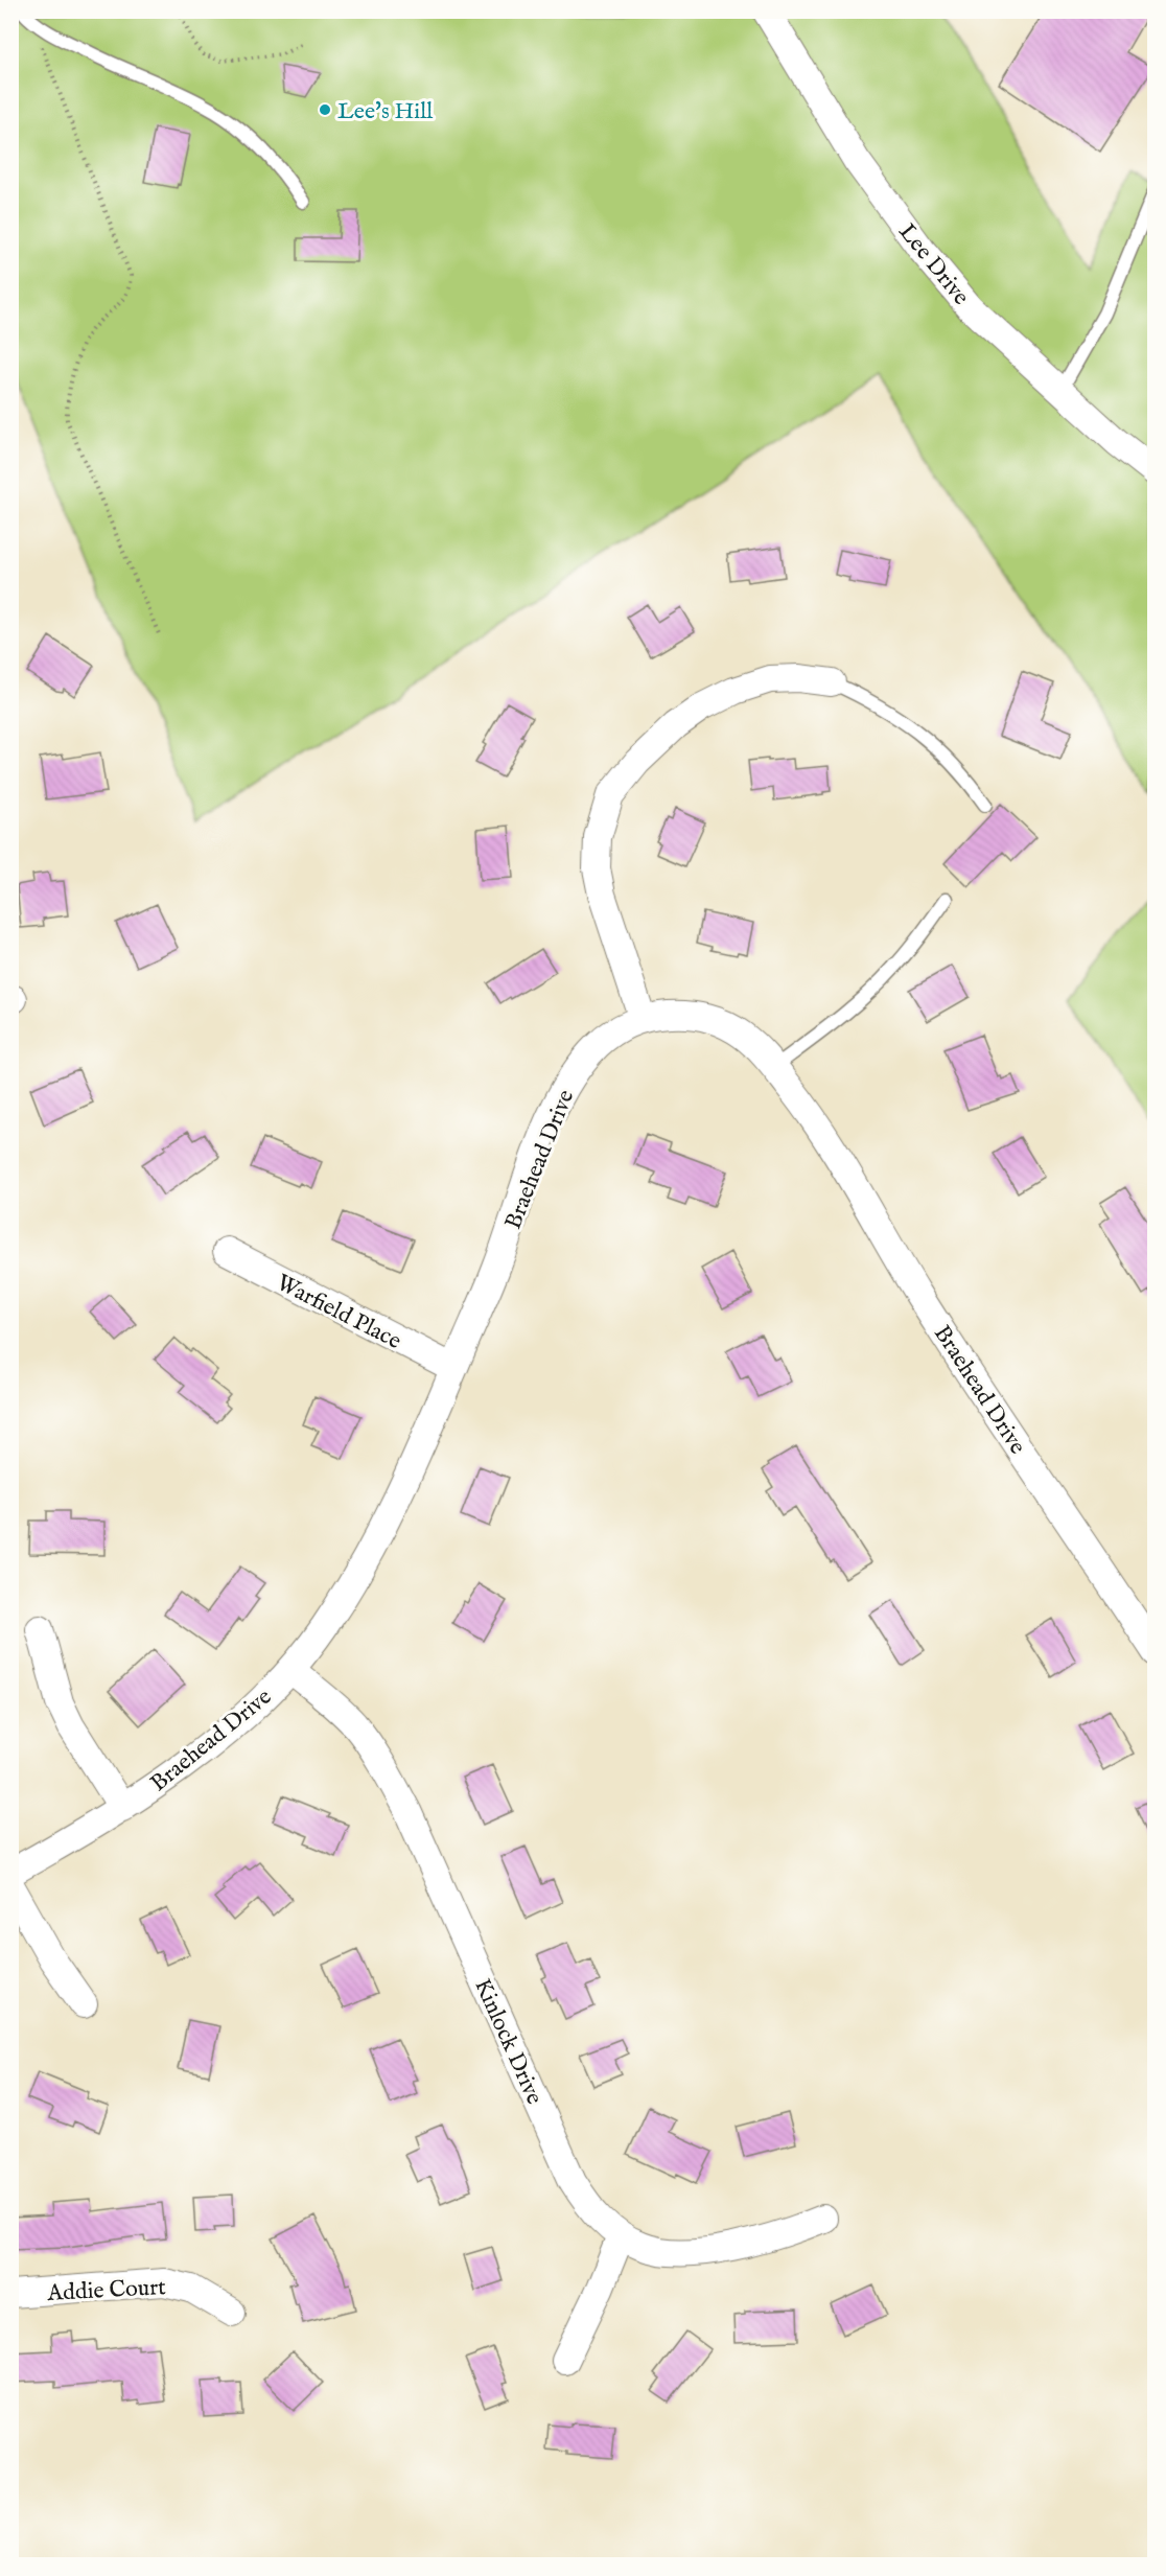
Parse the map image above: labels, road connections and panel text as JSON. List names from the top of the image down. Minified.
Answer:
{"streets":{"street":["Lee Drive","Braehead Drive","Warfield Place","Kinlock Drive","Addie Court"]},"crossings":[["Braehead Drive","Warfield Place"],["Braehead Drive","Kinlock Drive"]],"places":["Lee's Hill"]}
